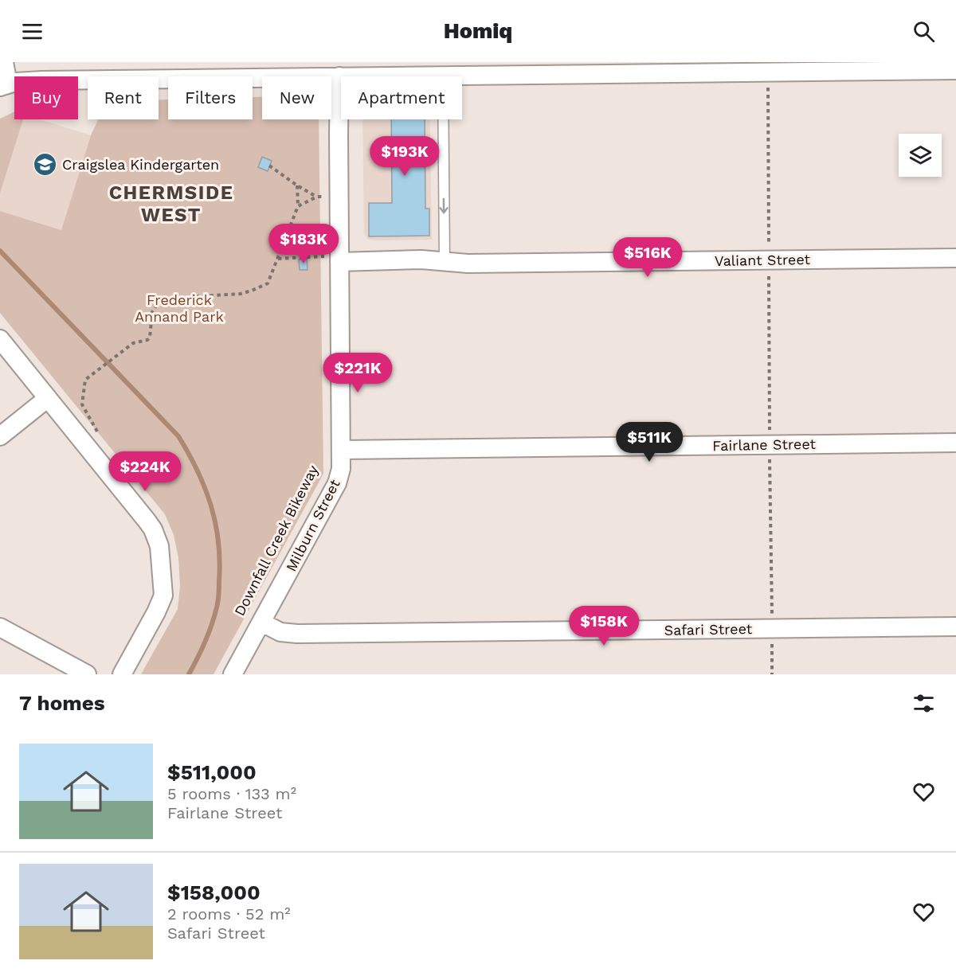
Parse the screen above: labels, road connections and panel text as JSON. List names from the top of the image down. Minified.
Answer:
{"streets":{"street":["Valiant Street","Fairlane Street","Milburn Street","Safari Street"]},"crossings":[["Valiant Street","Milburn Street"],["Fairlane Street","Milburn Street"],["Milburn Street","Safari Street"]],"districts":["CHERMSIDE WEST"],"parks":["Frederick Annand Park"],"places":{"school or university":["Craigslea Kindergarten"]},"page":{"header":"Homiq","chip":["Buy","Rent","Filters","New","Apartment"],"price":["$193K","$183K","$516K","$221K","$511K","$224K","$158K"],"heading":"7 homes","list":[{"name":"$511,000","note":"5 rooms · 133 m² · Fairlane Street"},{"name":"$158,000","note":"2 rooms · 52 m² · Safari Street"}]}}
